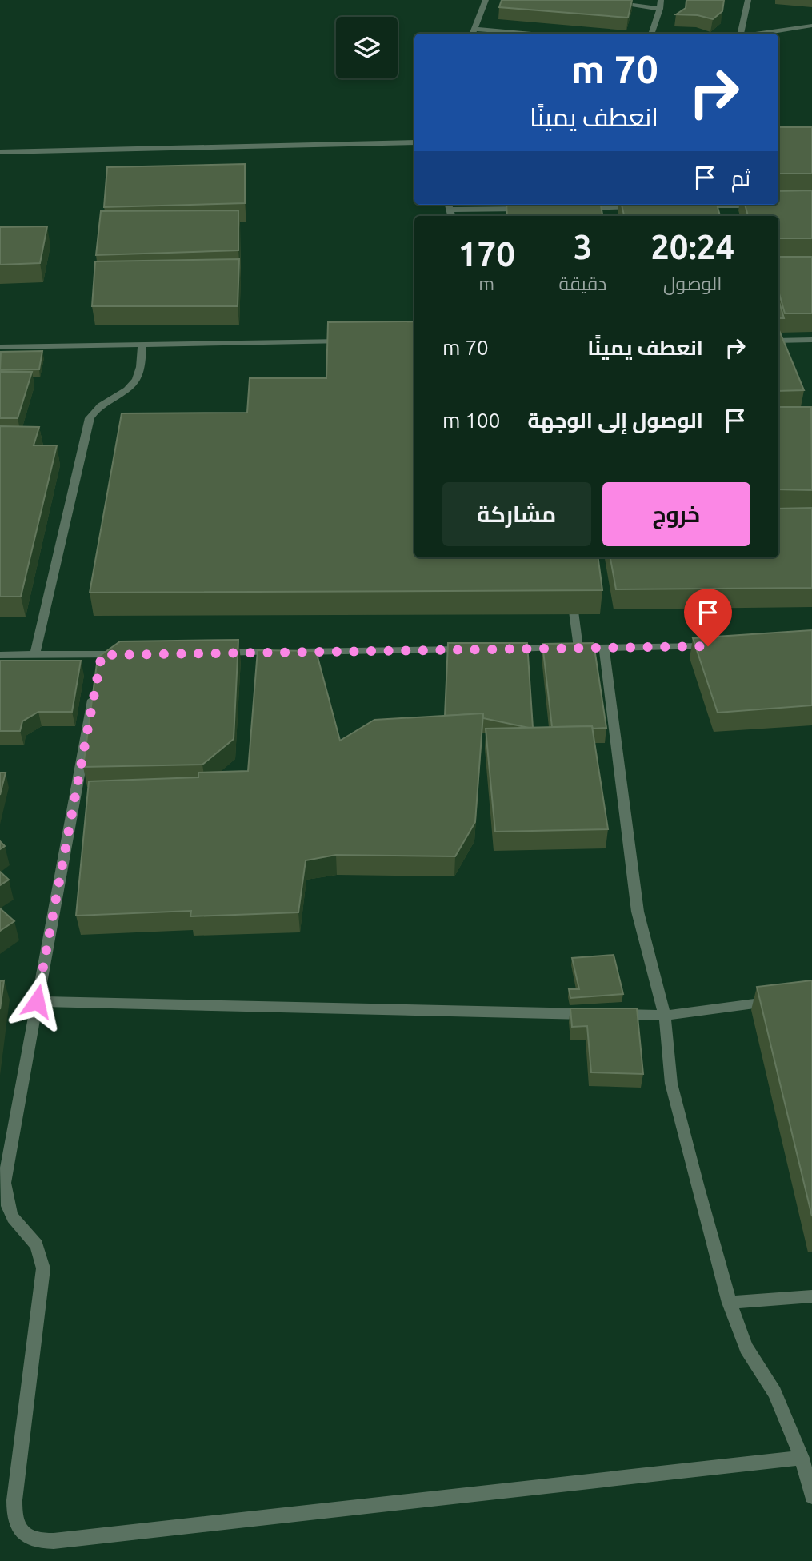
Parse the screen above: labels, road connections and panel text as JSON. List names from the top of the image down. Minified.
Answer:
{"page":{"turn":["70 m","انعطف يمينًا"],"then":"ثم","eta":["20:24","الوصول","3","دقيقة","170","m"],"list":[{"name":"انعطف يمينًا","value":"70 m"},{"name":"الوصول إلى الوجهة","value":"100 m"}],"buttons":["خروج","مشاركة"]}}
